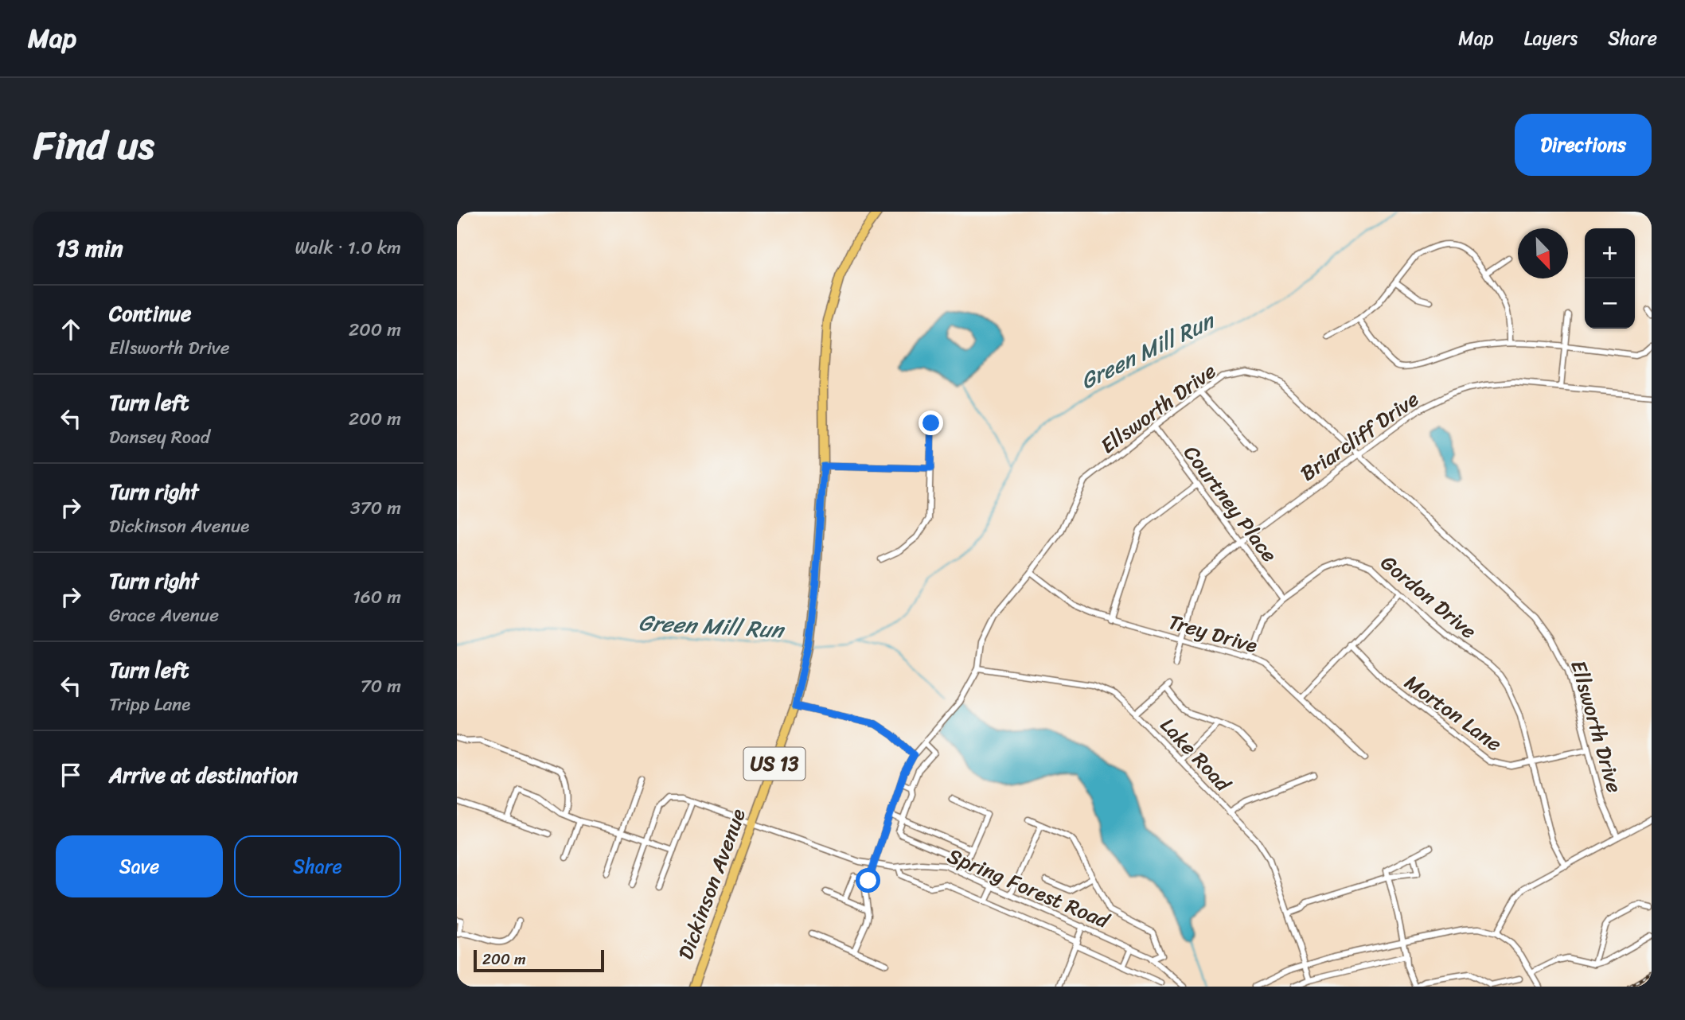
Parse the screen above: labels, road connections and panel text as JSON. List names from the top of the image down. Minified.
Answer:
{"streets":{"main road":["US 13","Dickinson Avenue"],"street":["Ellsworth Drive","Briarcliff Drive","Courtney Place","Gordon Drive","Trey Drive","Morton Lane","Lake Road","Spring Forest Road"]},"crossings":[["Ellsworth Drive","Briarcliff Drive"],["Ellsworth Drive","Courtney Place"],["Ellsworth Drive","Trey Drive"],["Ellsworth Drive","Morton Lane"],["Ellsworth Drive","Lake Road"],["Ellsworth Drive","Spring Forest Road"],["Briarcliff Drive","Courtney Place"],["Briarcliff Drive","Trey Drive"],["Courtney Place","Gordon Drive"],["Gordon Drive","Trey Drive"],["Gordon Drive","Morton Lane"],["Dickinson Avenue","Spring Forest Road"]],"water":["Green Mill Run"],"scale_bar":"200 m","north":"bottom right","page":{"header":"Map","nav":["Map","Layers","Share"],"title":"Find us","buttons":["Directions",["Save","Share"]],"heading":["13 min","Walk · 1.0 km"],"map_buttons":["+","−"],"list":[["Continue","Ellsworth Drive","200 m"],["Turn left","Dansey Road","200 m"],["Turn right","Dickinson Avenue","370 m"],["Turn right","Grace Avenue","160 m"],["Turn left","Tripp Lane","70 m"],"Arrive at destination"],"scale":"200 m"}}
